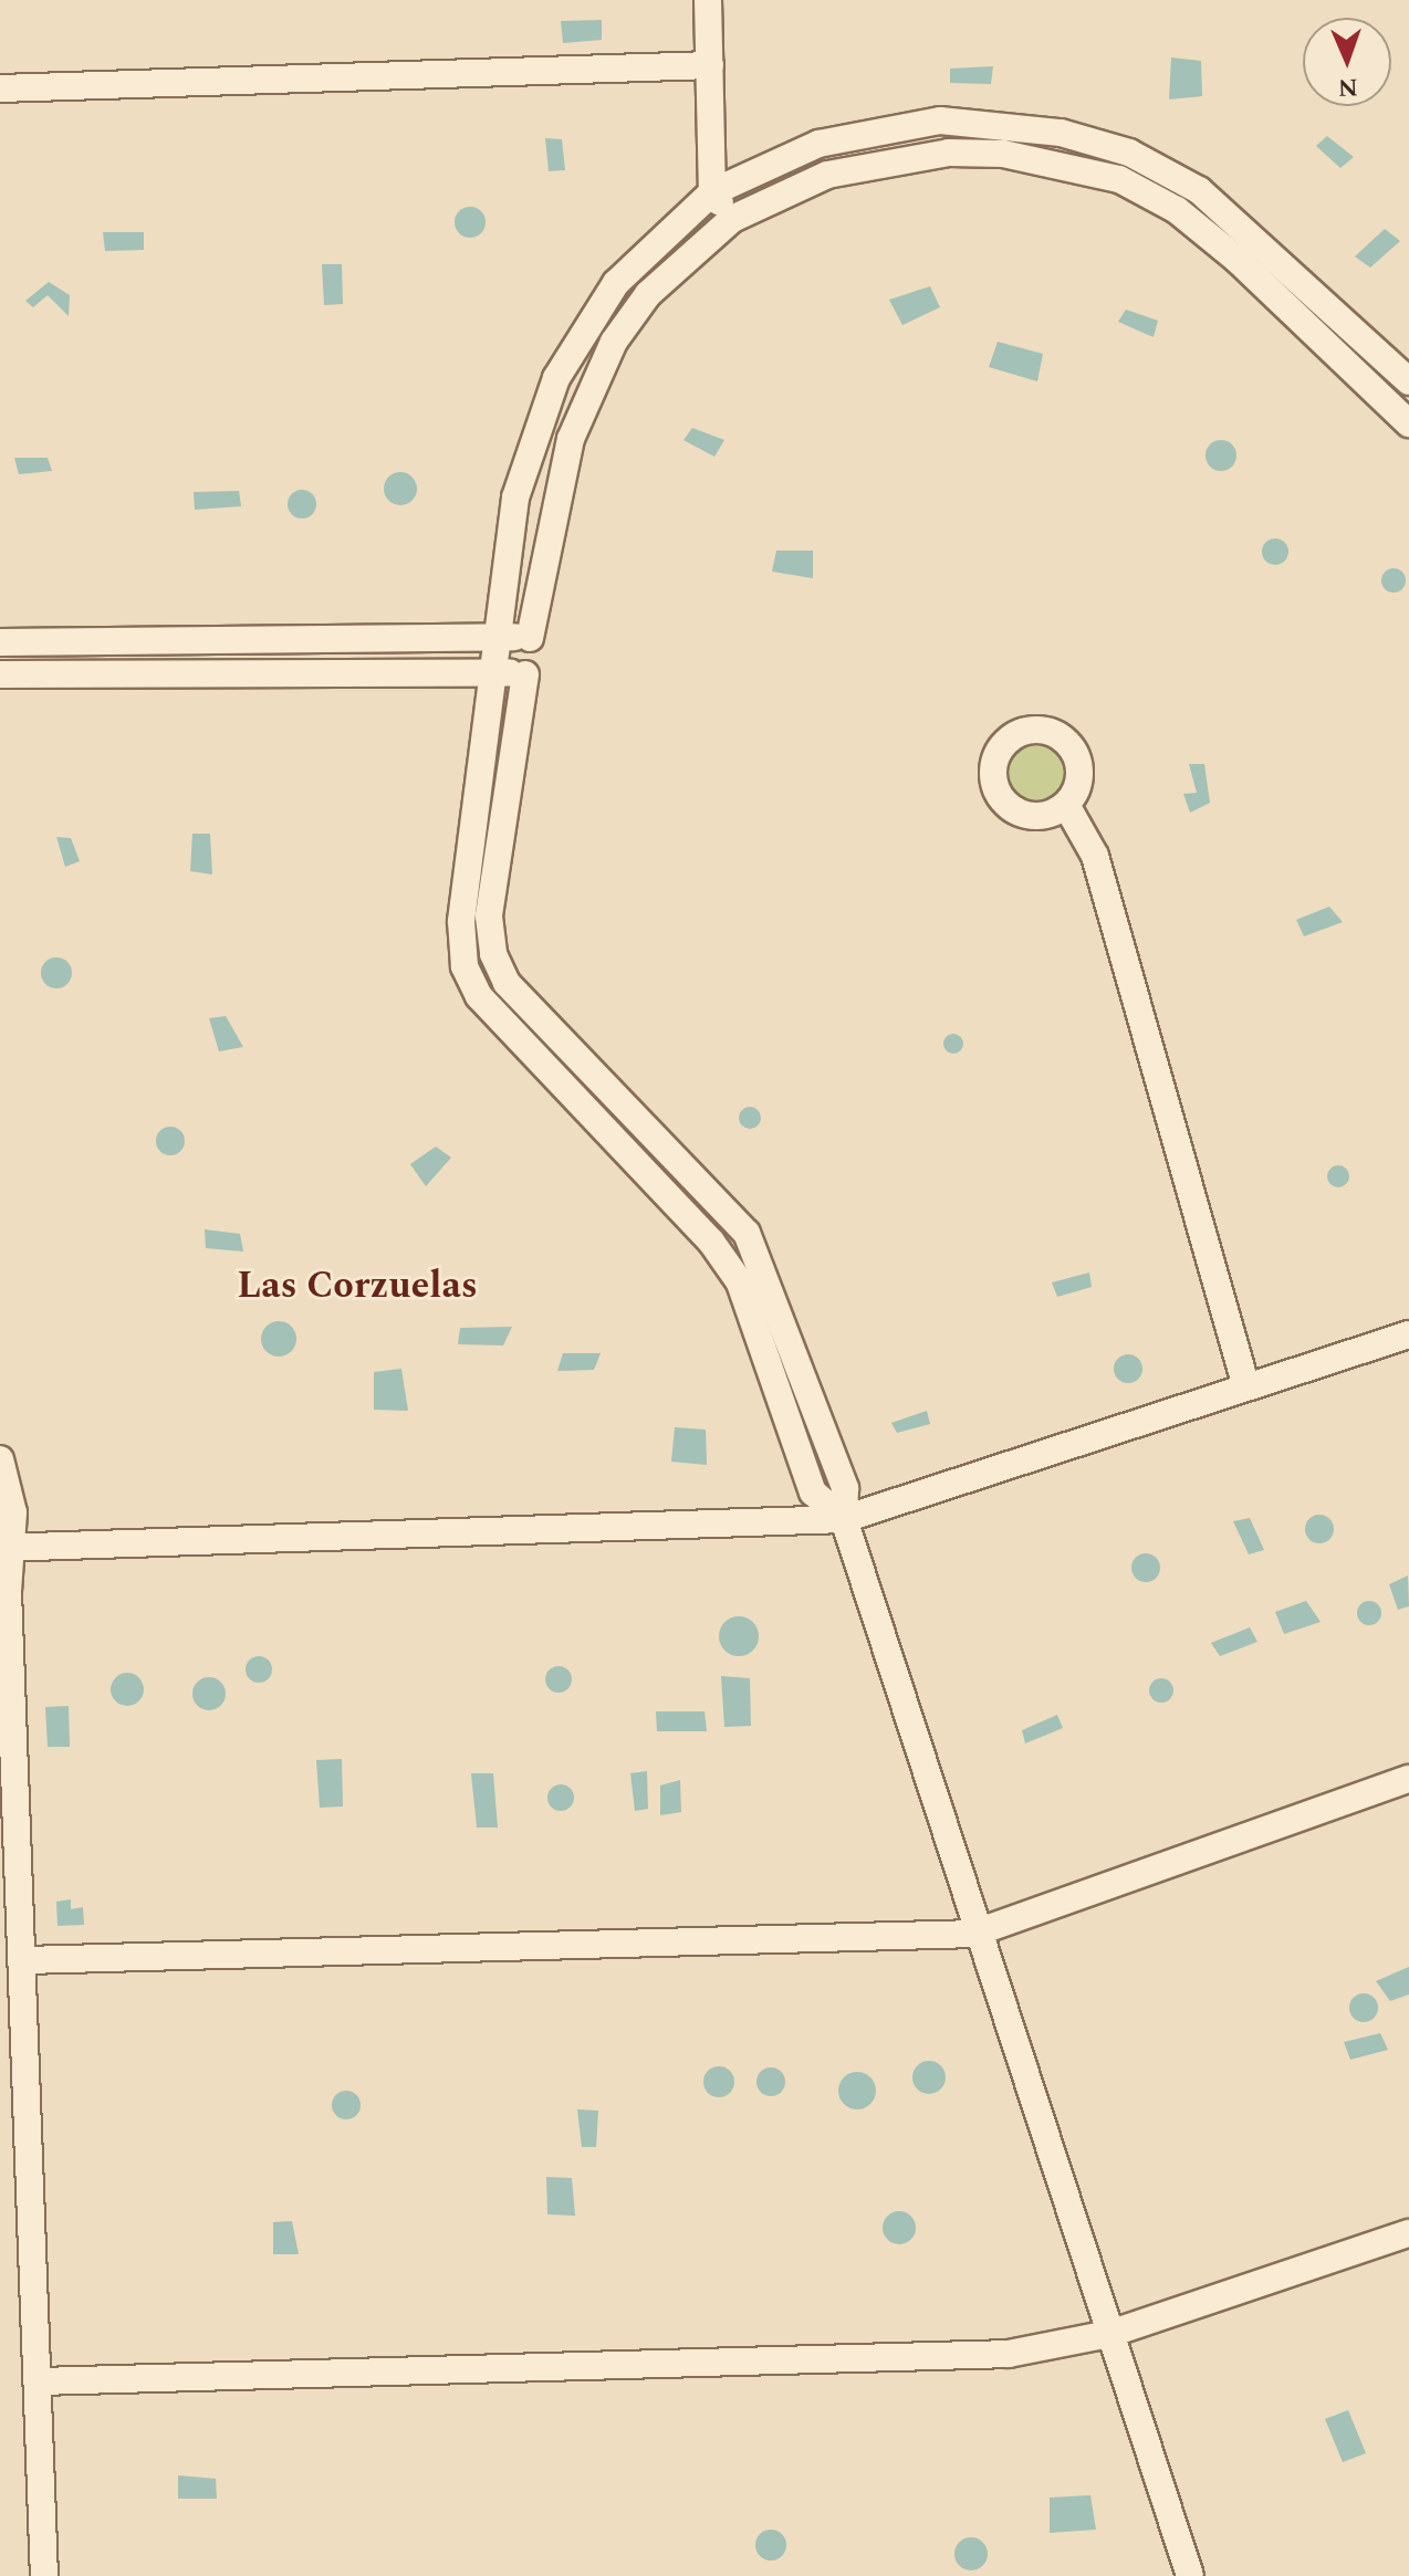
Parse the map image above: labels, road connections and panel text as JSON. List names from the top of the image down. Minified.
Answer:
{"districts":["Las Corzuelas"],"north":"bottom"}
